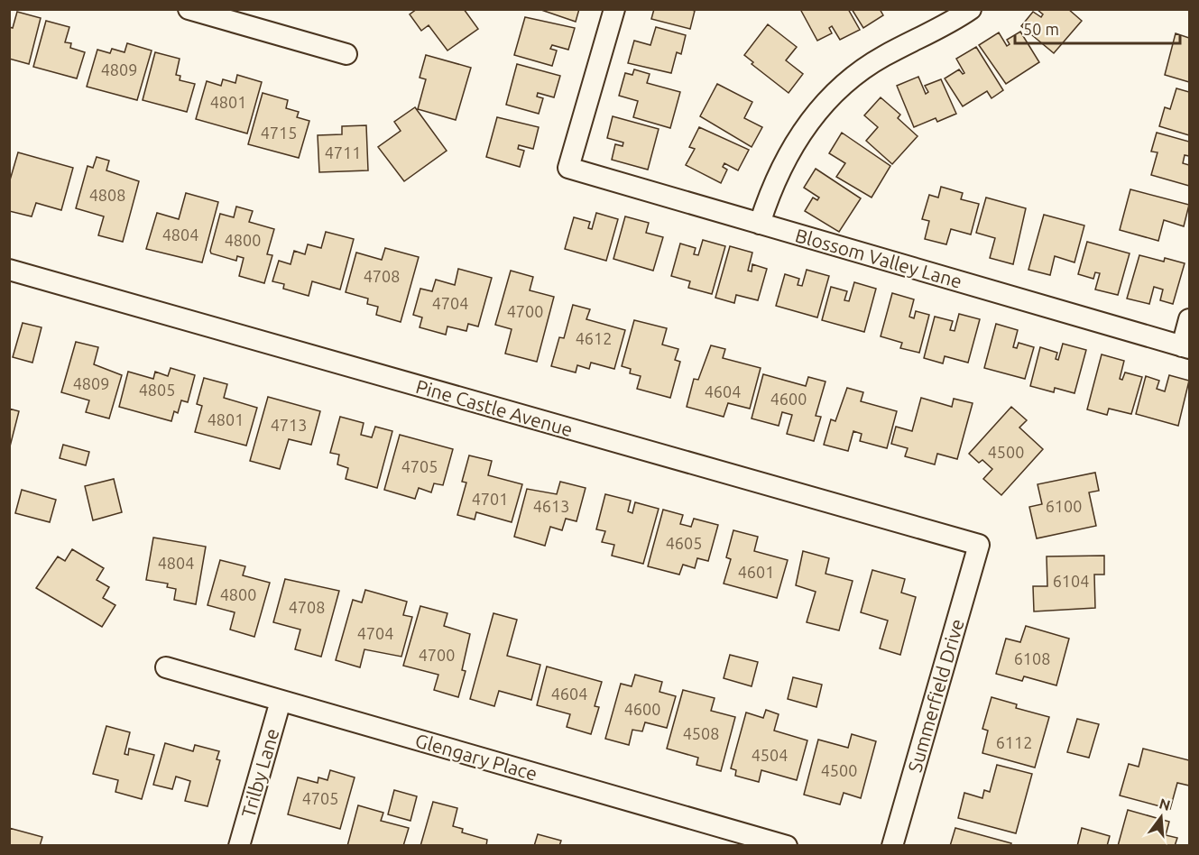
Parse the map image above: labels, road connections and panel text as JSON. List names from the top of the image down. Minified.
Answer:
{"streets":{"street":["Blossom Valley Lane","Pine Castle Avenue","Summerfield Drive","Glengary Place","Trilby Lane"]},"crossings":[["Pine Castle Avenue","Summerfield Drive"],["Glengary Place","Trilby Lane"]],"house_numbers":["4809","4801","4715","4711","4808","4804","4800","4708","4704","4700","4612","4809","4805","4604","4600","4801","4713","4500","4705","4701","4613","6100","4605","4804","4601","6104","4800","4708","4704","4700","6108","4604","4600","4508","6112","4504","4500","4705"],"scale_bar":"50 m","north":"top"}
